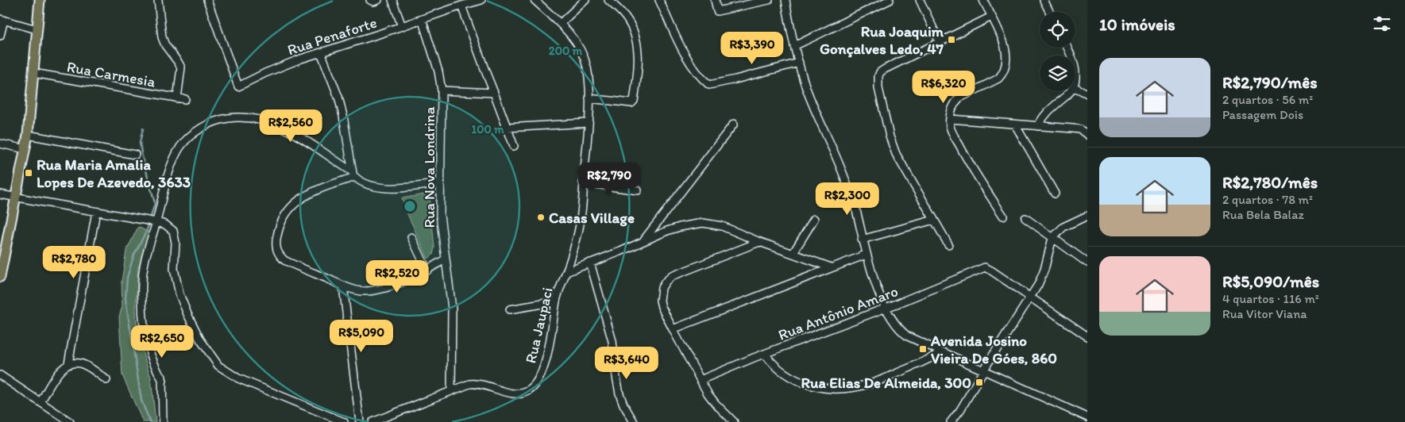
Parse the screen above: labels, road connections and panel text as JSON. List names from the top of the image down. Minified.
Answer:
{"streets":{"street":["Rua Penaforte","Rua Carmesia","Rua Nova Londrina","Rua Antônio Amaro","Rua Jaupaci"]},"crossings":[["Rua Penaforte","Rua Nova Londrina"],["Rua Nova Londrina","Rua Jaupaci"]],"places":{"transit":["Rua Joaquim Gonçalves Ledo, 47","Rua Maria Amalia Lopes De Azevedo, 3633","Avenida Josino Vieira De Góes, 860","Rua Elias De Almeida, 300"],"other":["Casas Village"]},"page":{"heading":"10 imóveis","price":["R$3,390","R$6,320","R$2,560","R$2,790","R$2,300","R$2,780","R$2,520","R$5,090","R$2,650","R$3,640"],"list":[{"name":"R$2,790/mês","note":"2 quartos · 56 m² · Passagem Dois"},{"name":"R$2,780/mês","note":"2 quartos · 78 m² · Rua Bela Balaz"},{"name":"R$5,090/mês","note":"4 quartos · 116 m² · Rua Vitor Viana"}]},"rings":["200 m","100 m"]}
